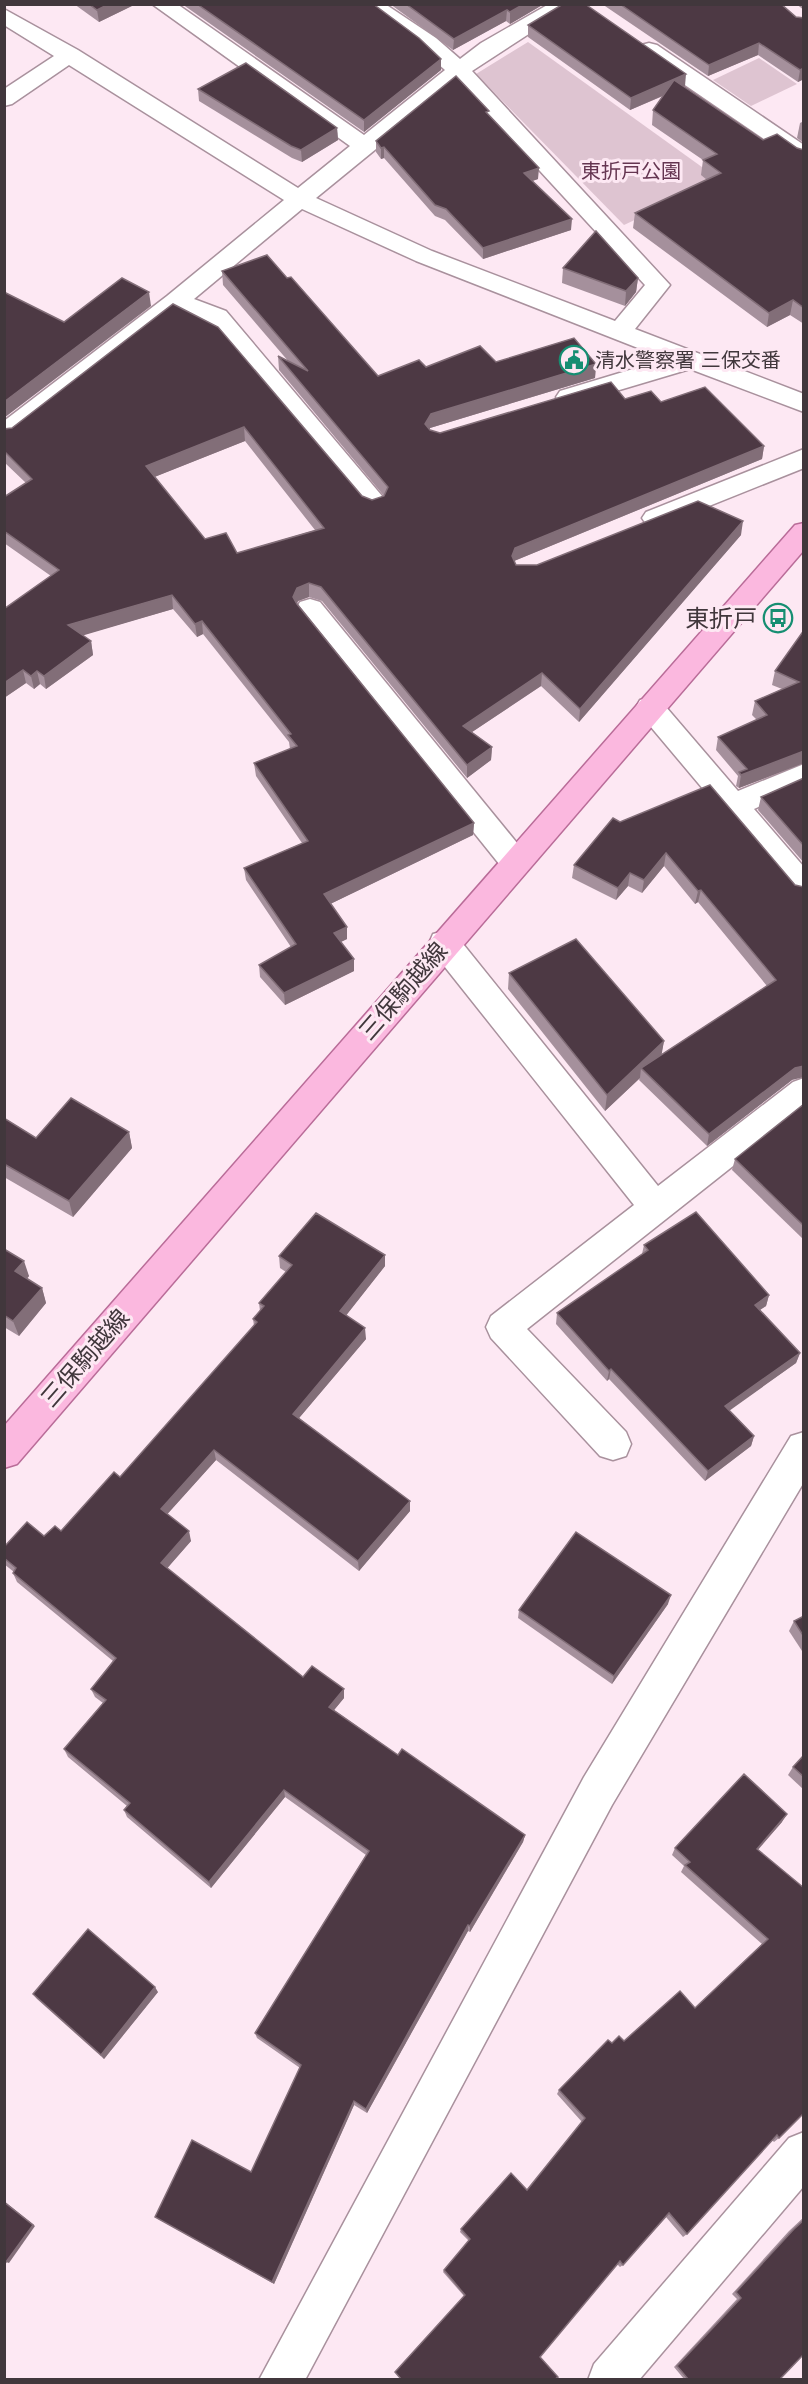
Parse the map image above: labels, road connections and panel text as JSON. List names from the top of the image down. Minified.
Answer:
{"streets":{"main road":["三保駒越線"]},"parks":["東折戸公園"],"places":{"public building":["清水警察署 三保交番"],"bus stop":["東折戸"]}}
